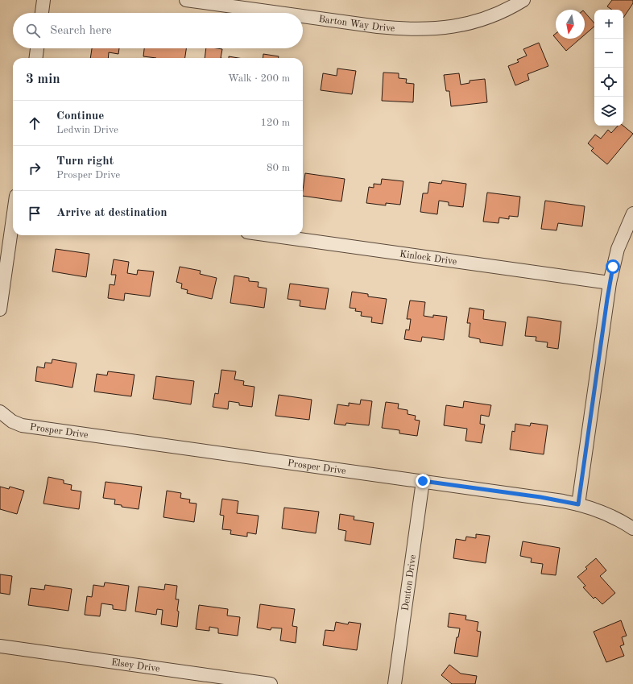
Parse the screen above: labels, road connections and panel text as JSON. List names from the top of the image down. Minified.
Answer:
{"streets":{"street":["Barton Way Drive","Kinlock Drive","Prosper Drive","Denton Drive","Elsey Drive"]},"crossings":[["Prosper Drive","Denton Drive"]],"north":"bottom","page":{"map_buttons":["+","−"],"search":"Search here","heading":["3 min","Walk · 200 m"],"list":[["Continue","Ledwin Drive","120 m"],["Turn right","Prosper Drive","80 m"],"Arrive at destination"]}}
